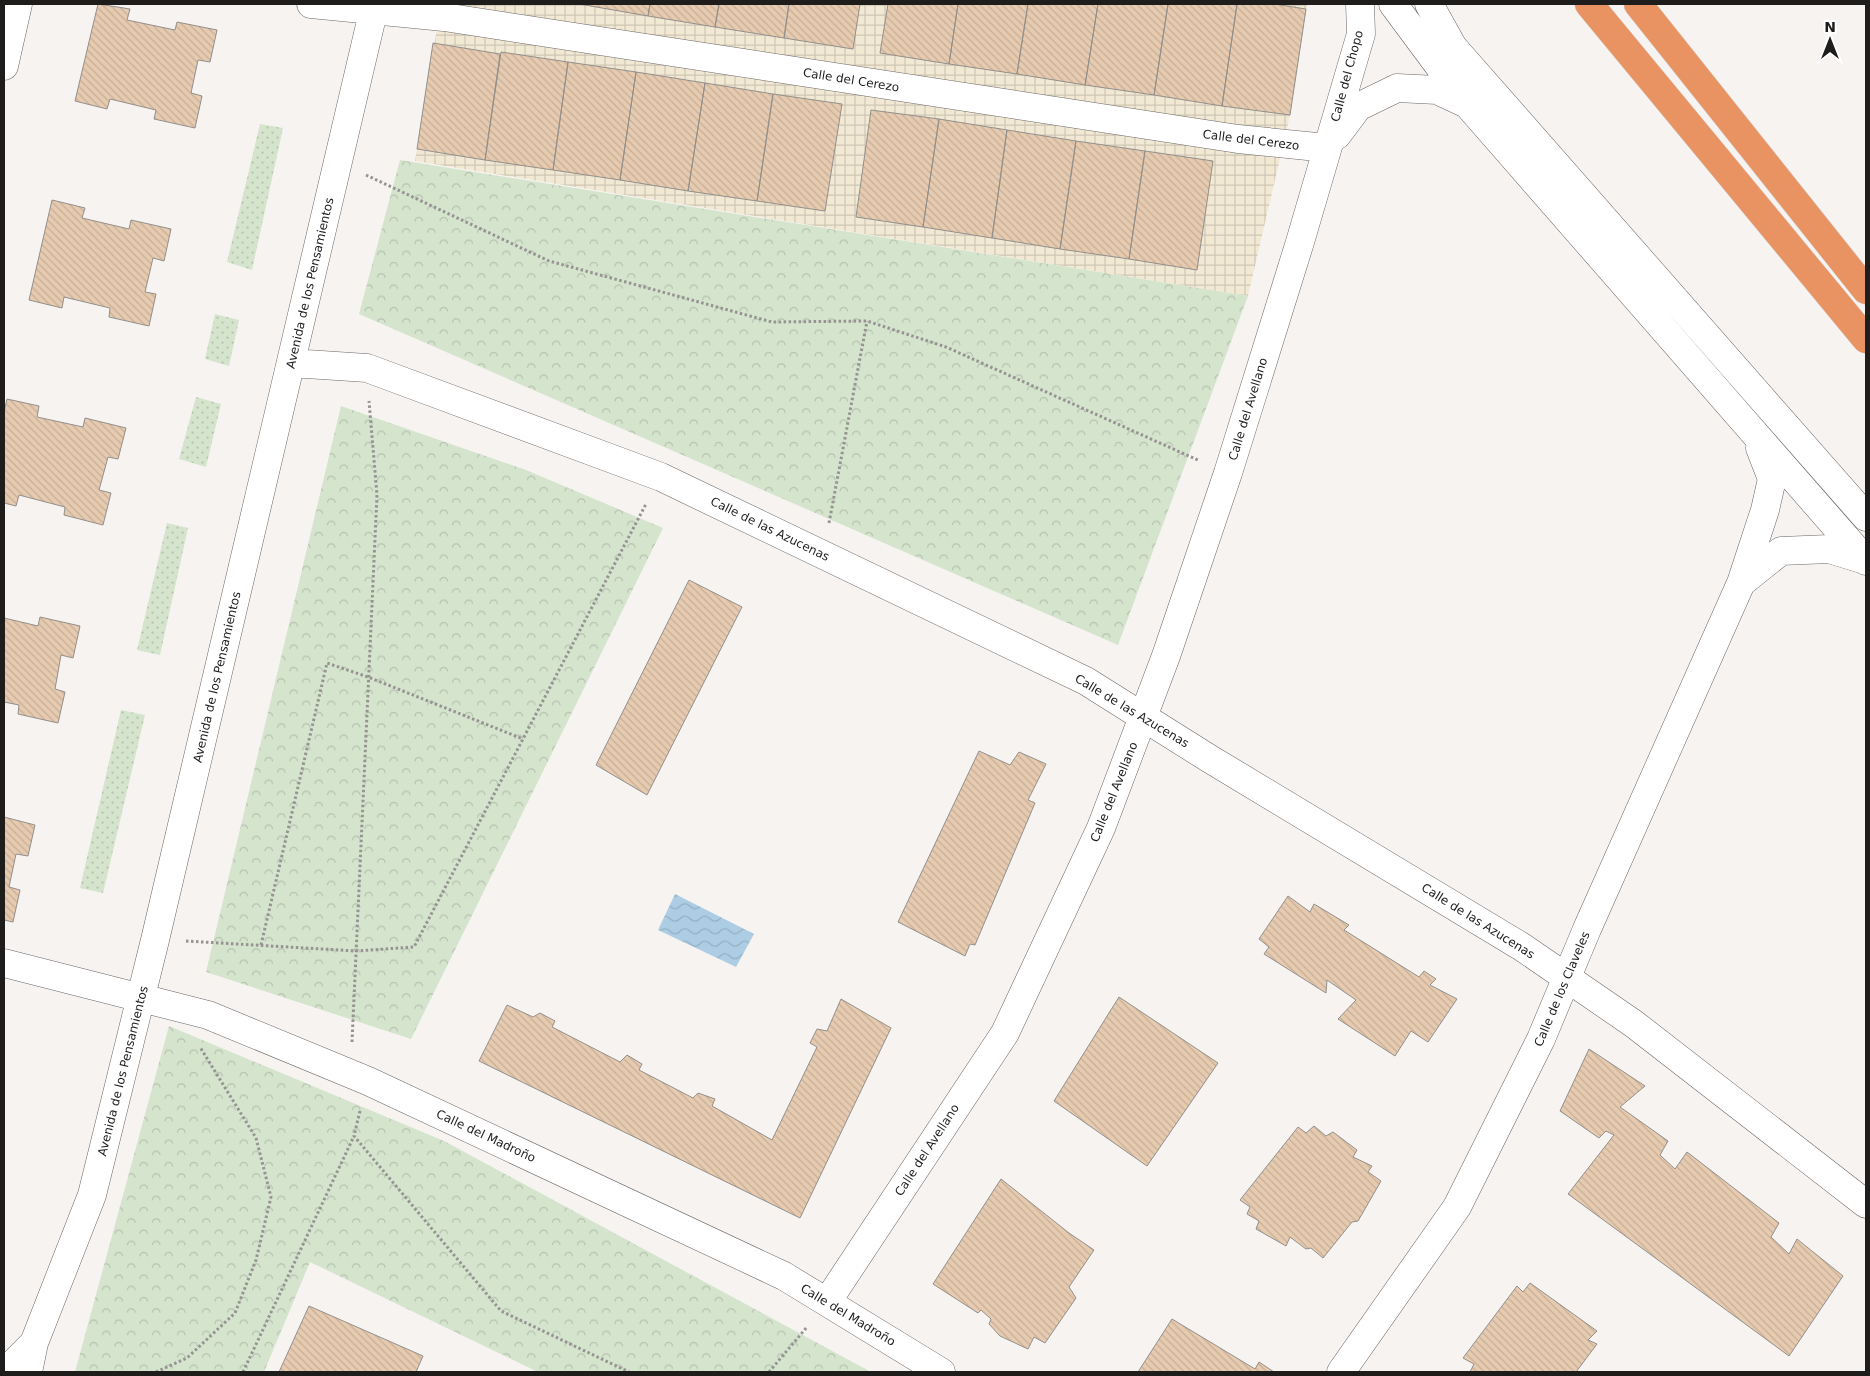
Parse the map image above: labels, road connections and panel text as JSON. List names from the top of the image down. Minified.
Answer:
{"streets":{"street":["Calle del Chopo","Calle del Cerezo","Avenida de los Pensamientos","Calle del Avellano","Calle de las Azucenas","Calle de los Claveles","Calle del Madroño"]},"crossings":[["Calle del Chopo","Calle del Cerezo"],["Calle del Chopo","Calle del Avellano"],["Calle del Cerezo","Avenida de los Pensamientos"],["Calle del Cerezo","Calle del Avellano"],["Avenida de los Pensamientos","Calle de las Azucenas"],["Avenida de los Pensamientos","Calle del Madroño"],["Calle del Avellano","Calle de las Azucenas"],["Calle del Avellano","Calle del Madroño"],["Calle de las Azucenas","Calle de los Claveles"]],"north":"top"}
